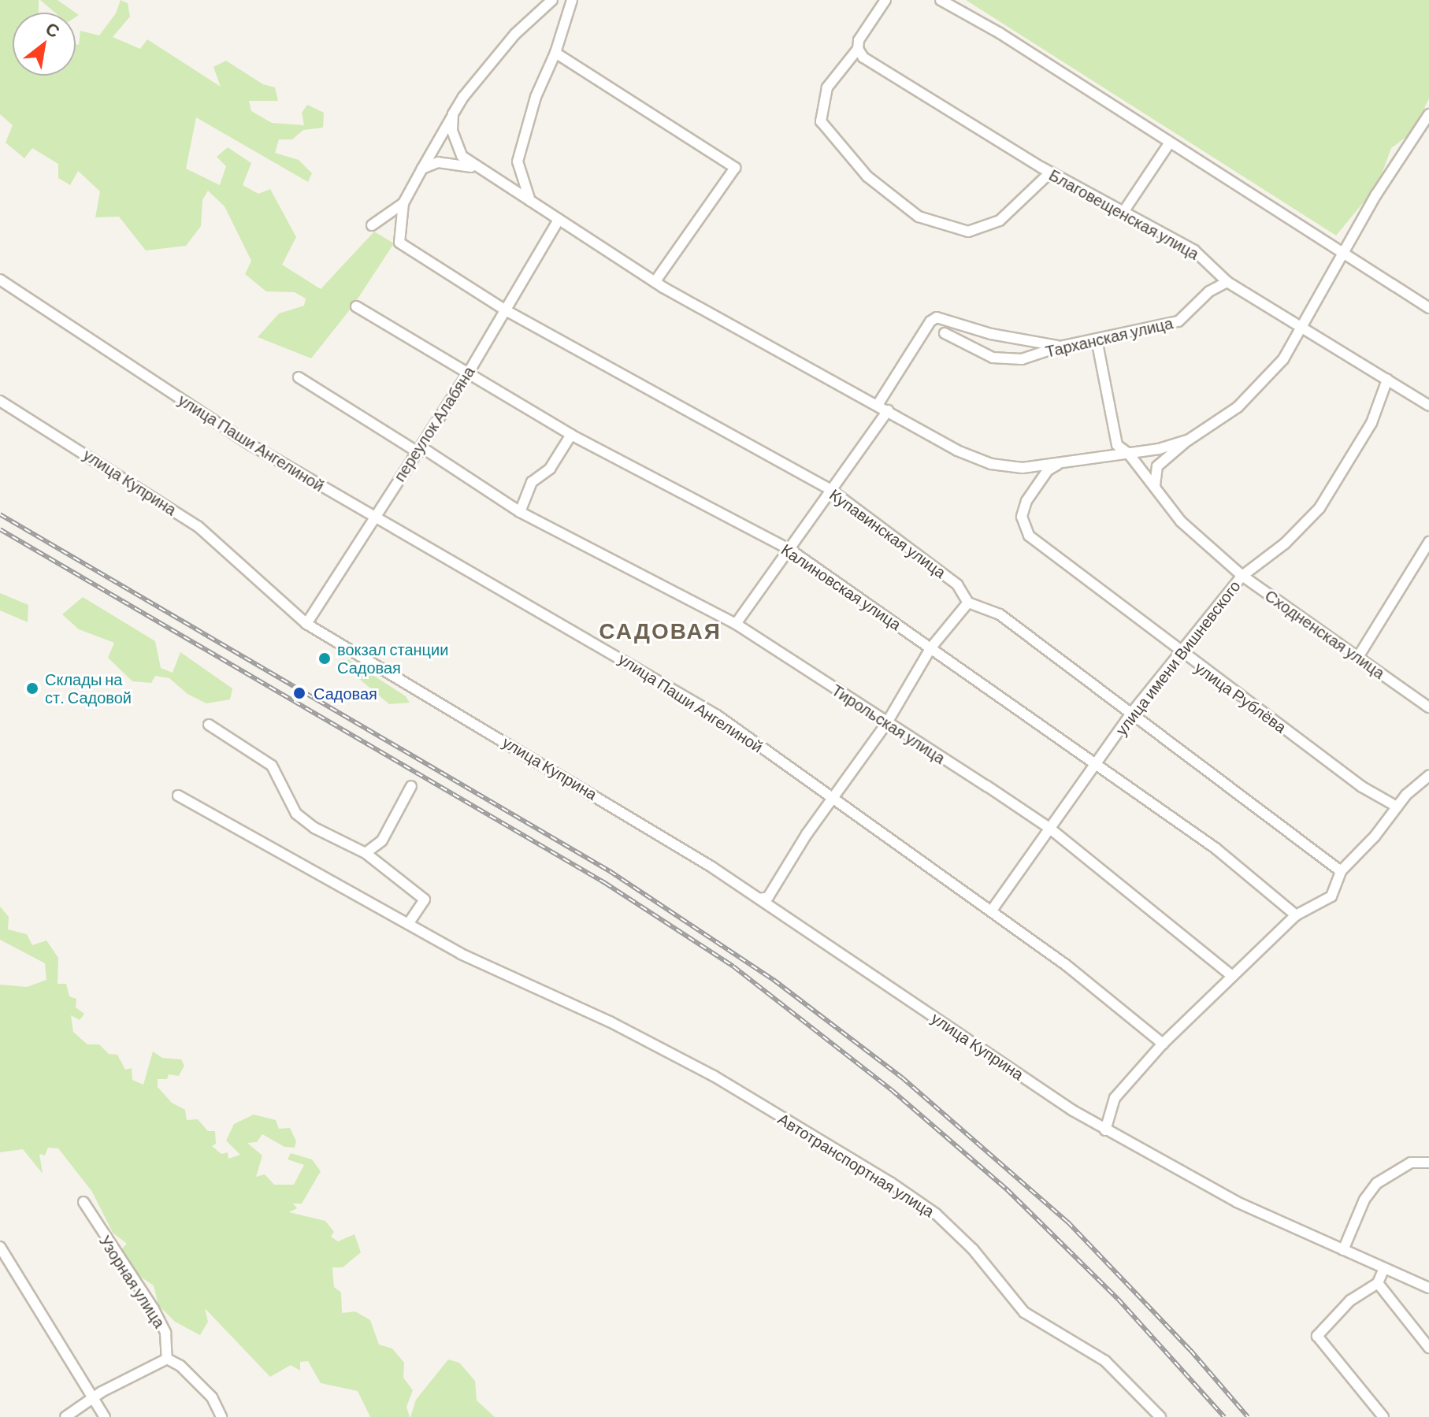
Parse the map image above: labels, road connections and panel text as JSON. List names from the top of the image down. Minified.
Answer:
{"streets":{"street":["Благовещенская улица","Тарханская улица","переулок Алабяна","улица Паши Ангелиной","улица Куприна","Купавинская улица","Калиновская улица","Сходненская улица","улица имени Вишневского","улица Рублёва","Тирольская улица","Автотранспортная улица","Узорная улица"]},"crossings":[["Благовещенская улица","Тарханская улица"],["Благовещенская улица","улица имени Вишневского"],["Тарханская улица","Сходненская улица"],["переулок Алабяна","улица Паши Ангелиной"],["переулок Алабяна","улица Куприна"],["переулок Алабяна","Купавинская улица"],["переулок Алабяна","Калиновская улица"],["переулок Алабяна","Тирольская улица"],["улица Паши Ангелиной","улица имени Вишневского"],["Калиновская улица","улица имени Вишневского"],["Сходненская улица","улица имени Вишневского"],["улица имени Вишневского","улица Рублёва"],["улица имени Вишневского","Тирольская улица"]],"districts":["САДОВАЯ"],"places":["вокзал станции Садовая","Склады на ст. Садовой","Садовая"],"north":"top right"}
